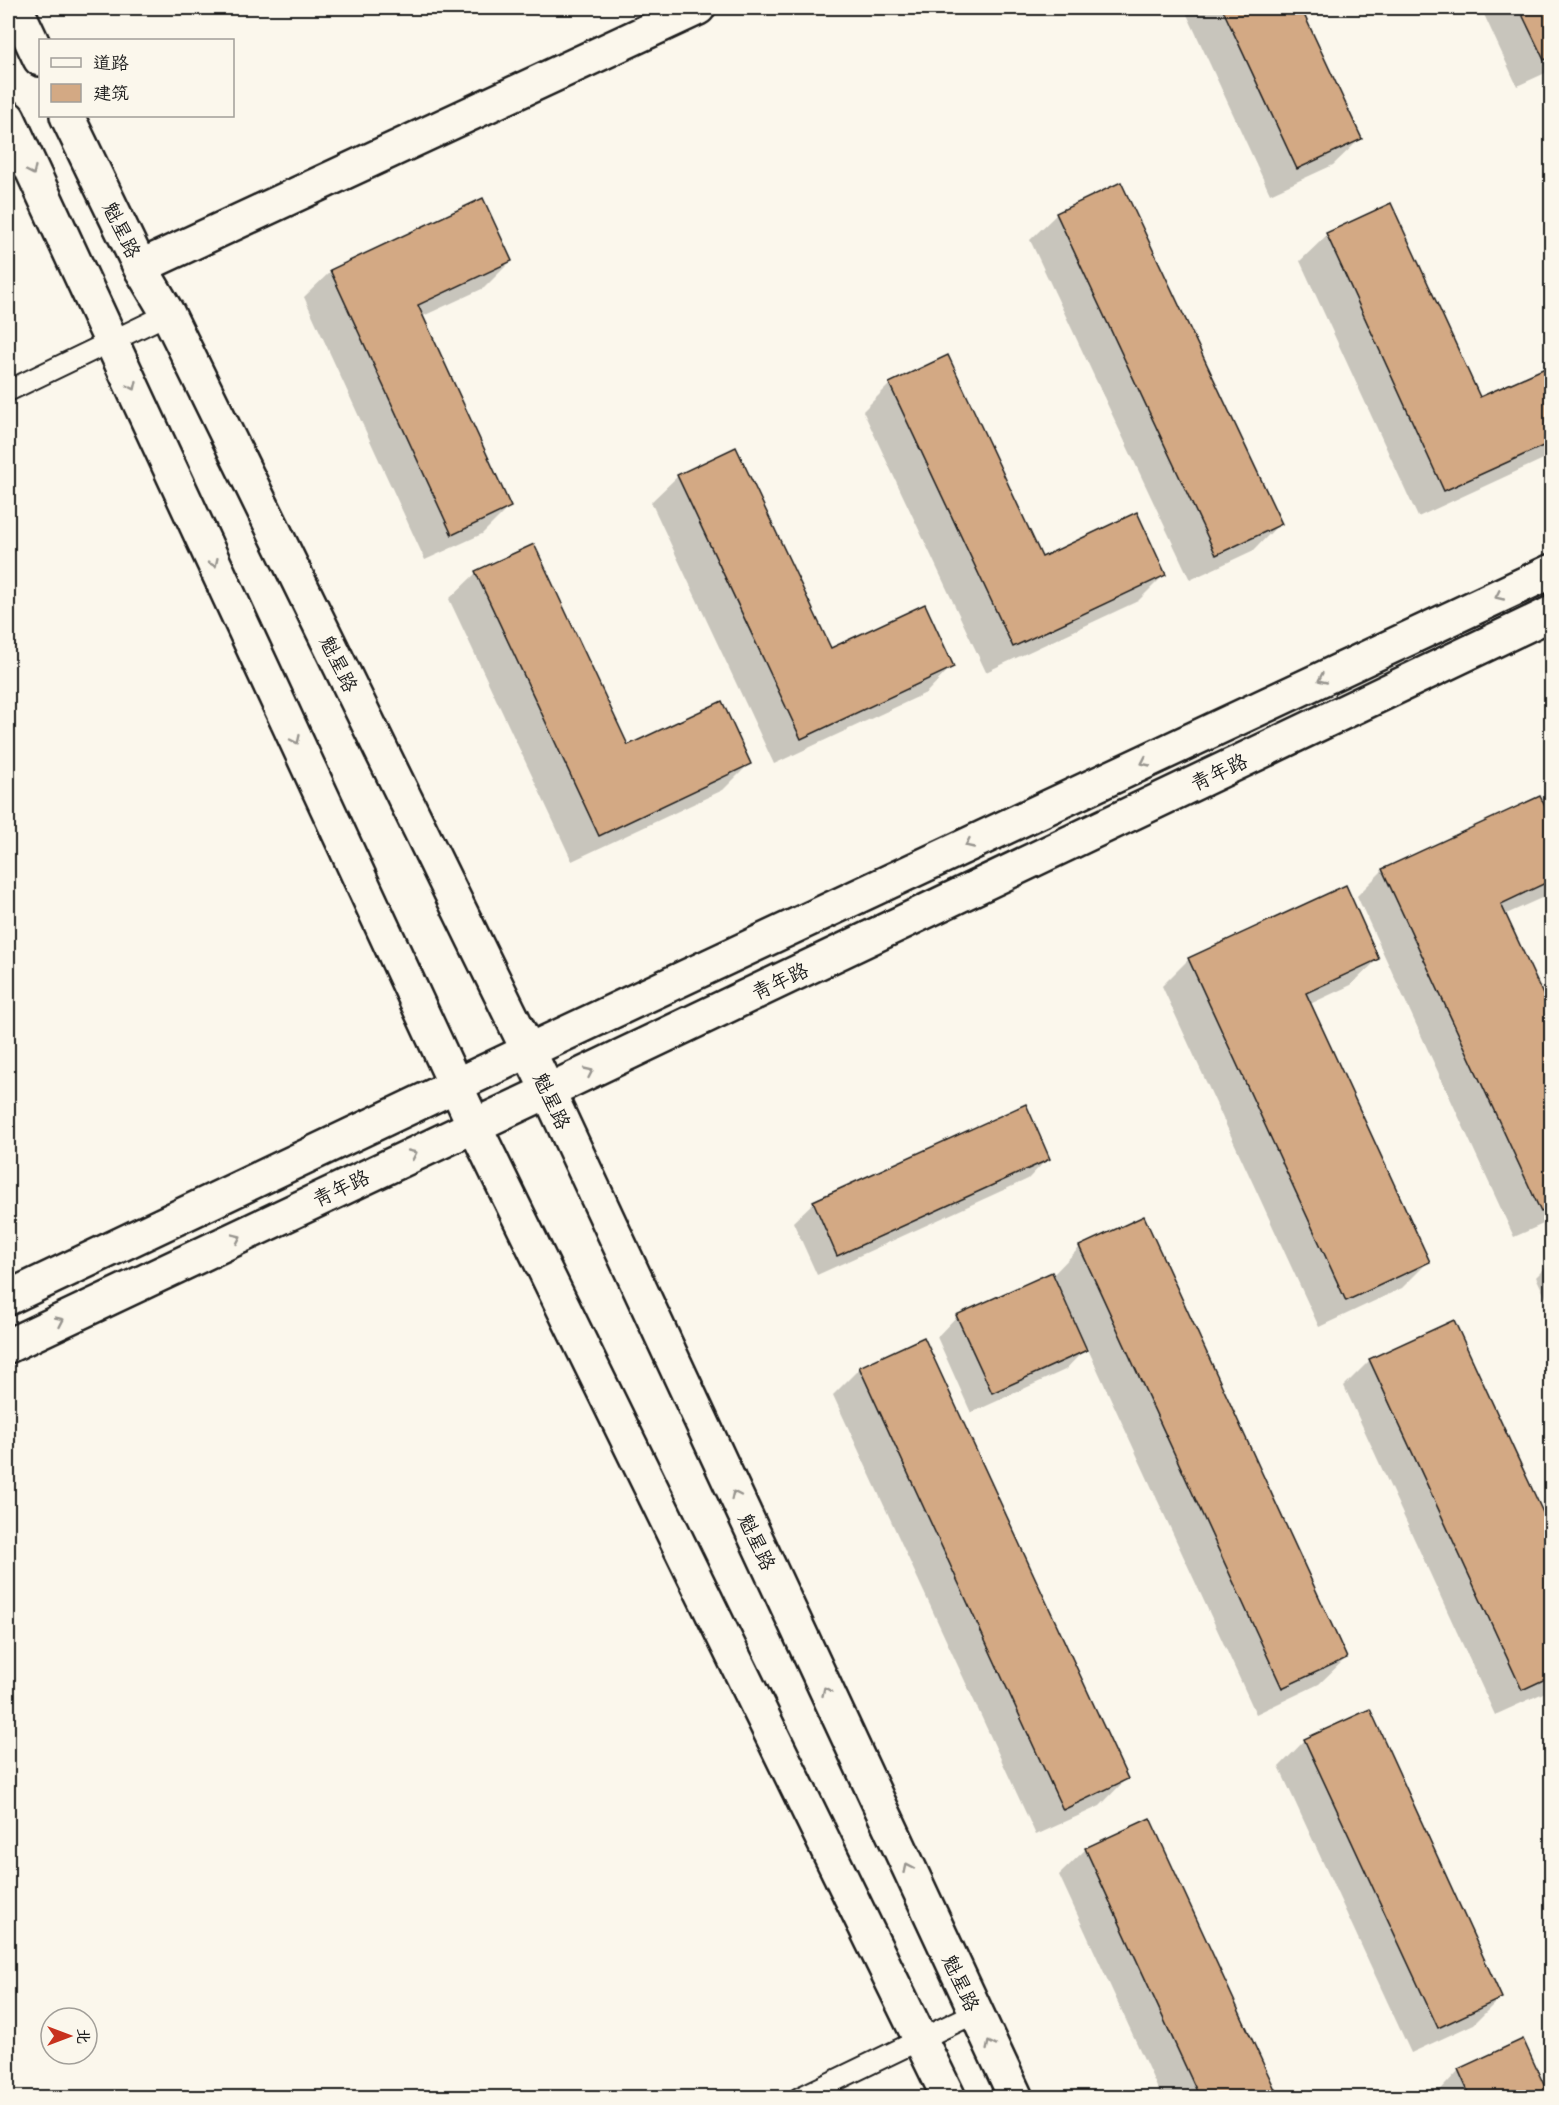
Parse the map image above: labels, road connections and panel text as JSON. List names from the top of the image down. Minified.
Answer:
{"streets":{"street":["魁星路","青年路"]},"crossings":[["魁星路","青年路"]],"legend":["道路","建筑"],"north":"right"}
